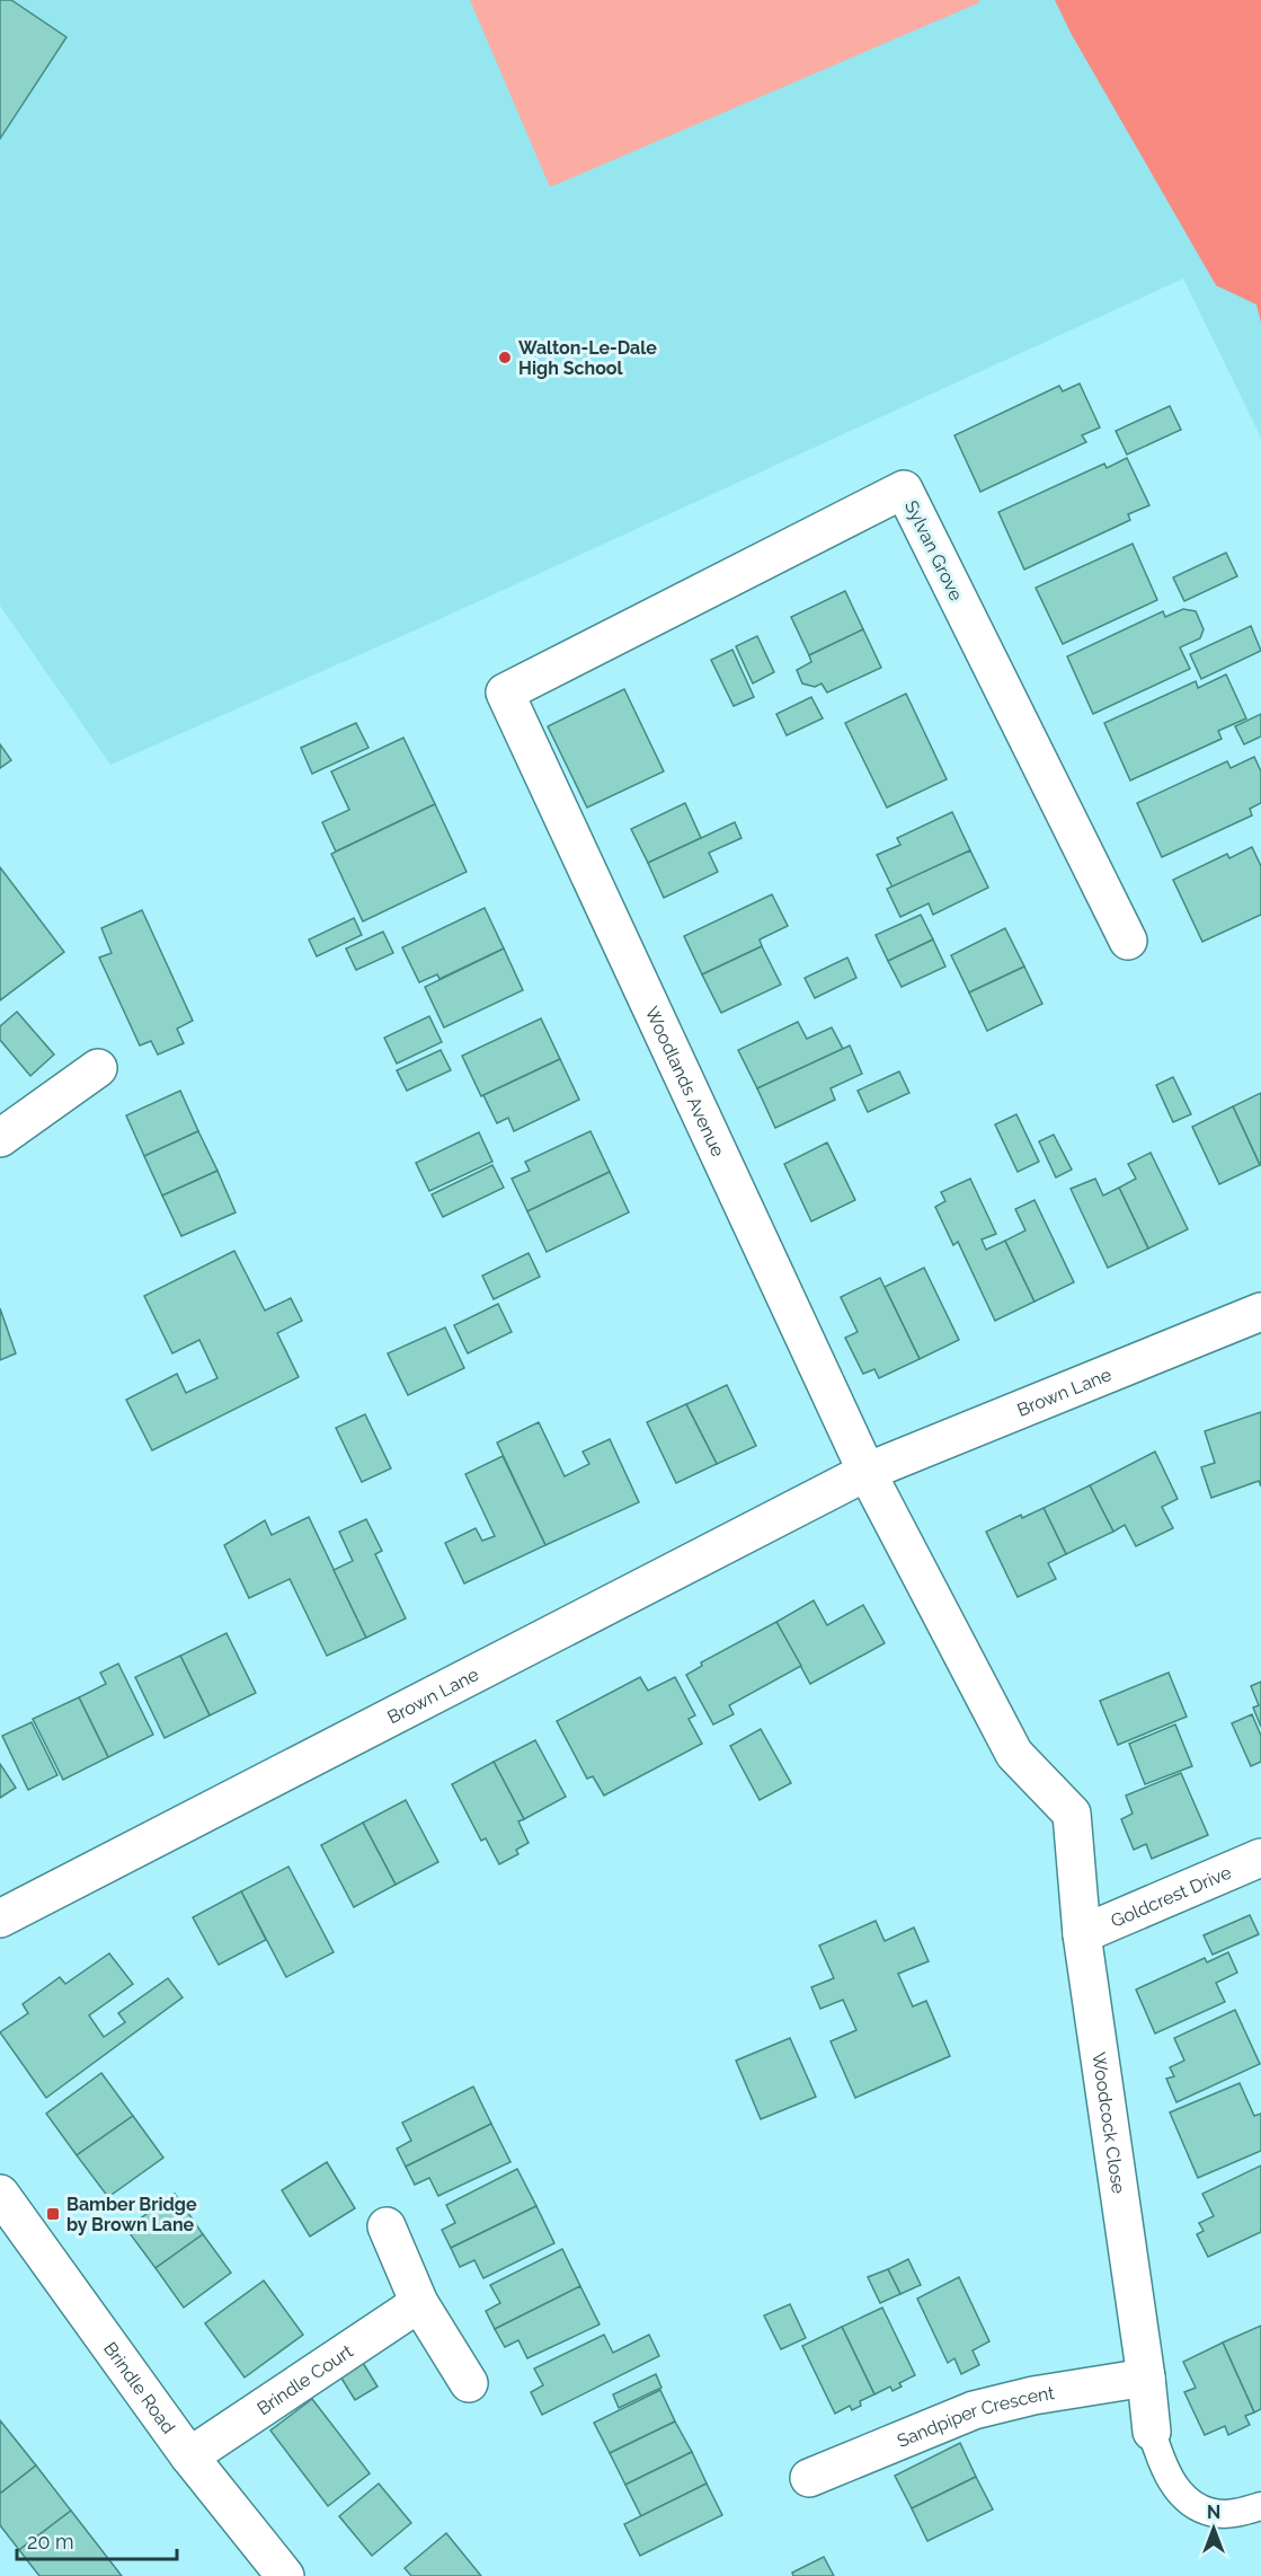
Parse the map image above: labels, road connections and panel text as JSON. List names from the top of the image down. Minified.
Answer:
{"streets":{"street":["Sylvan Grove","Woodlands Avenue","Brown Lane","Goldcrest Drive","Woodcock Close","Brindle Court","Brindle Road","Sandpiper Crescent"]},"crossings":[["Sylvan Grove","Woodlands Avenue"],["Woodlands Avenue","Brown Lane"],["Woodlands Avenue","Woodcock Close"],["Brown Lane","Woodcock Close"],["Goldcrest Drive","Woodcock Close"],["Woodcock Close","Sandpiper Crescent"],["Brindle Court","Brindle Road"]],"places":{"other":["Walton-Le-Dale High School"],"transit":["Bamber Bridge by Brown Lane"]},"scale_bar":"20 m","north":"top"}
